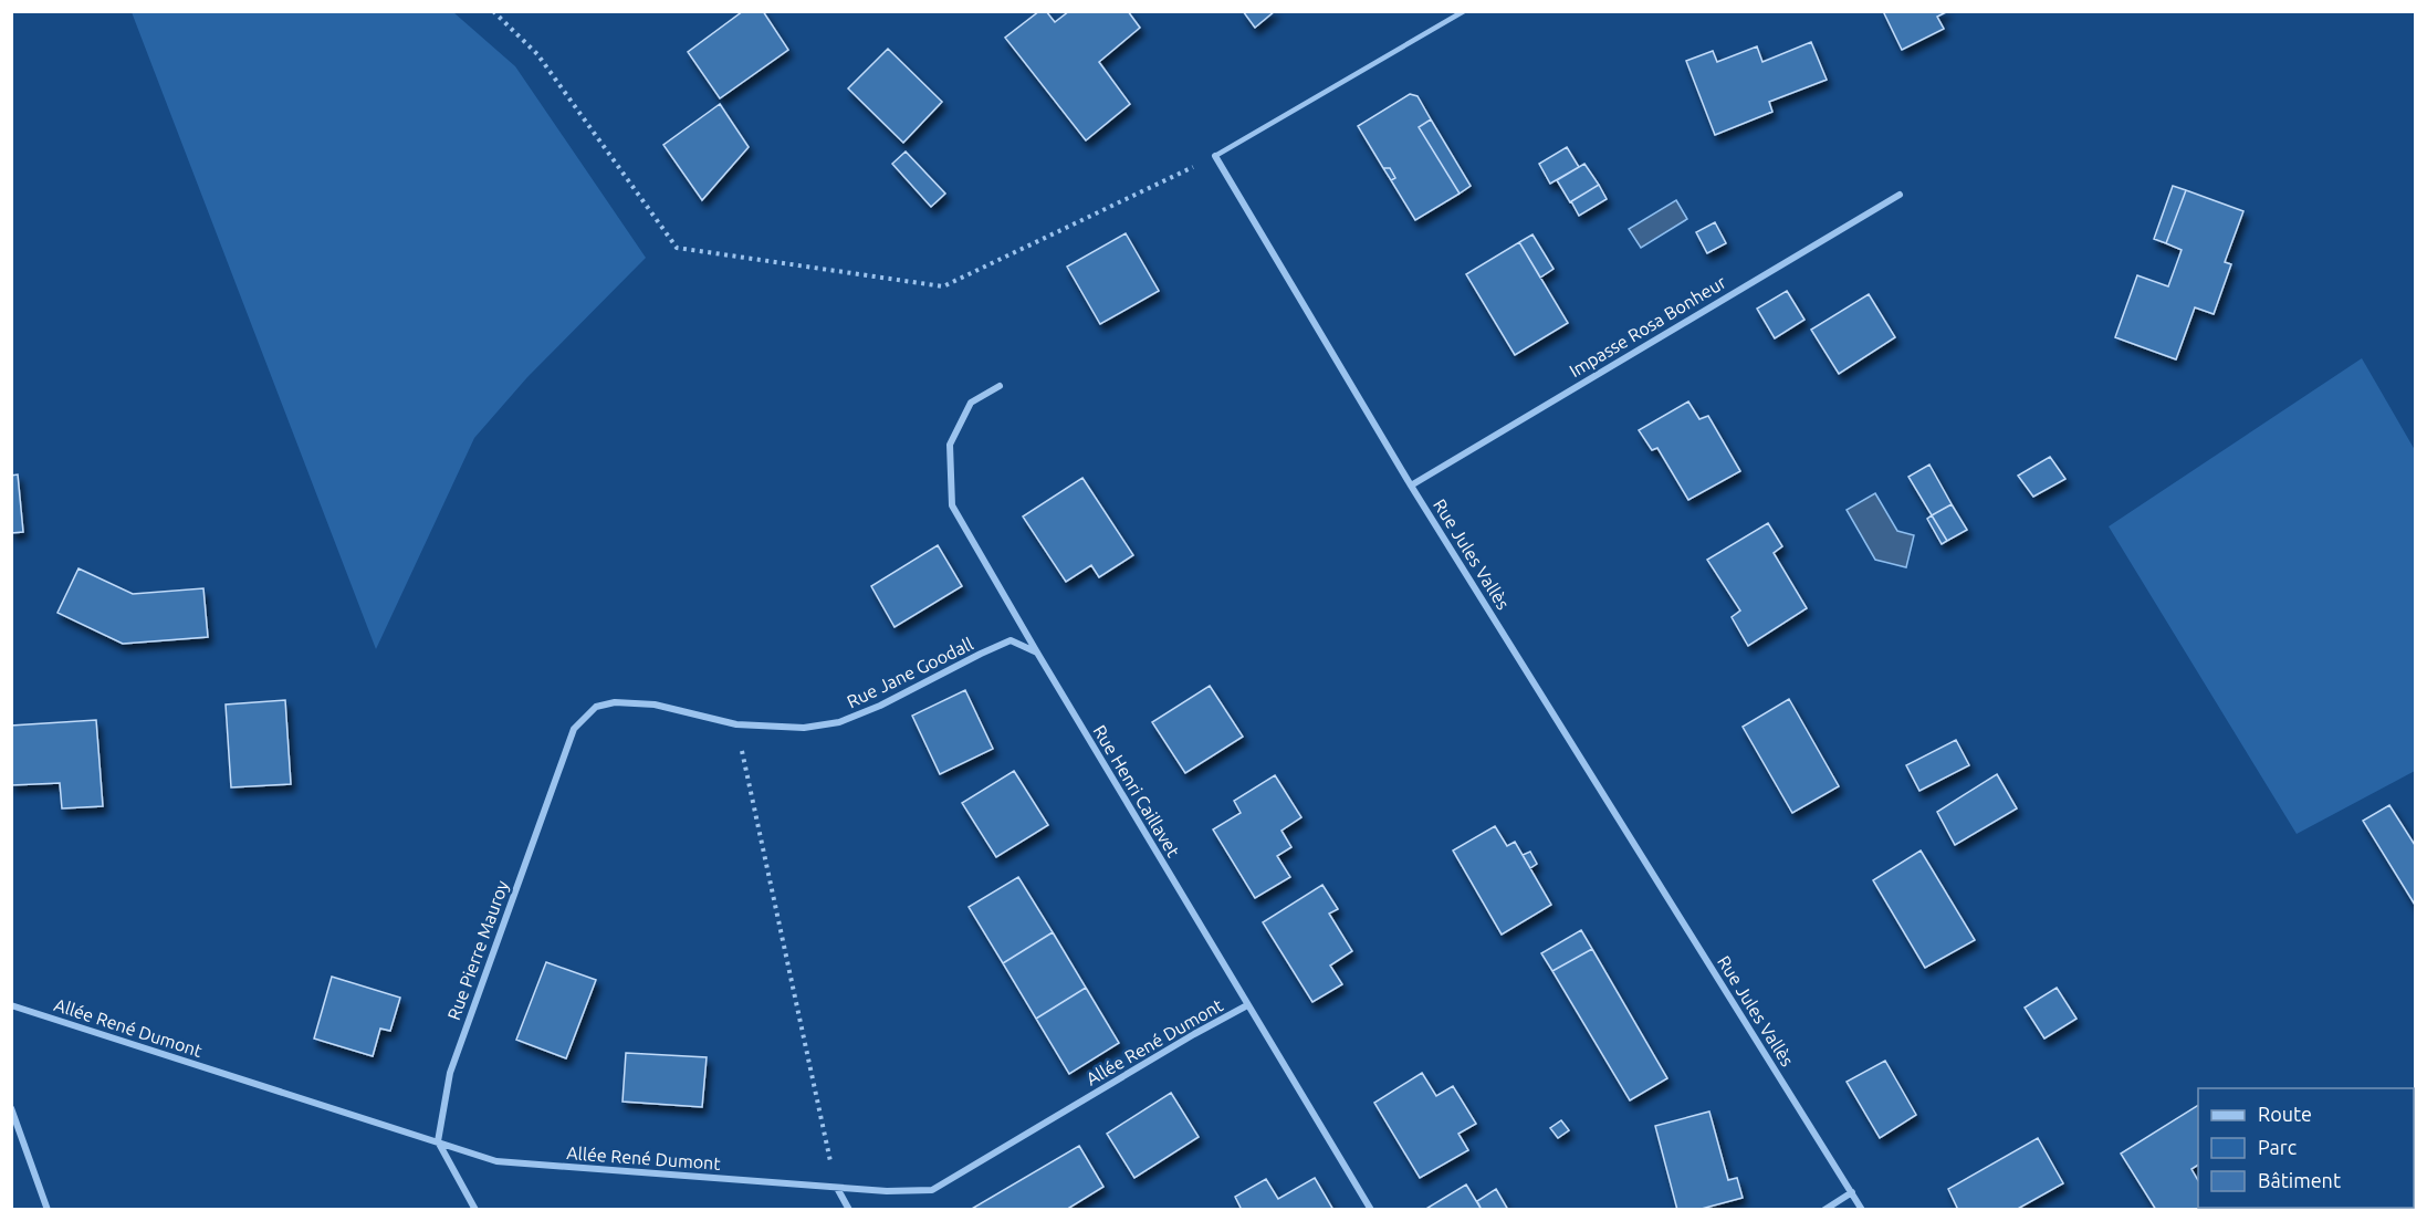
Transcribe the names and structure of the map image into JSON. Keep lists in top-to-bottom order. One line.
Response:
{"streets":{"street":["Impasse Rosa Bonheur","Rue Jules Vallès","Rue Jane Goodall","Rue Henri Caillavet","Rue Pierre Mauroy","Allée René Dumont"]},"crossings":[["Impasse Rosa Bonheur","Rue Jules Vallès"],["Rue Jane Goodall","Rue Henri Caillavet"],["Rue Jane Goodall","Rue Pierre Mauroy"],["Rue Henri Caillavet","Allée René Dumont"],["Rue Pierre Mauroy","Allée René Dumont"]],"legend":["Route","Parc","Bâtiment"]}
